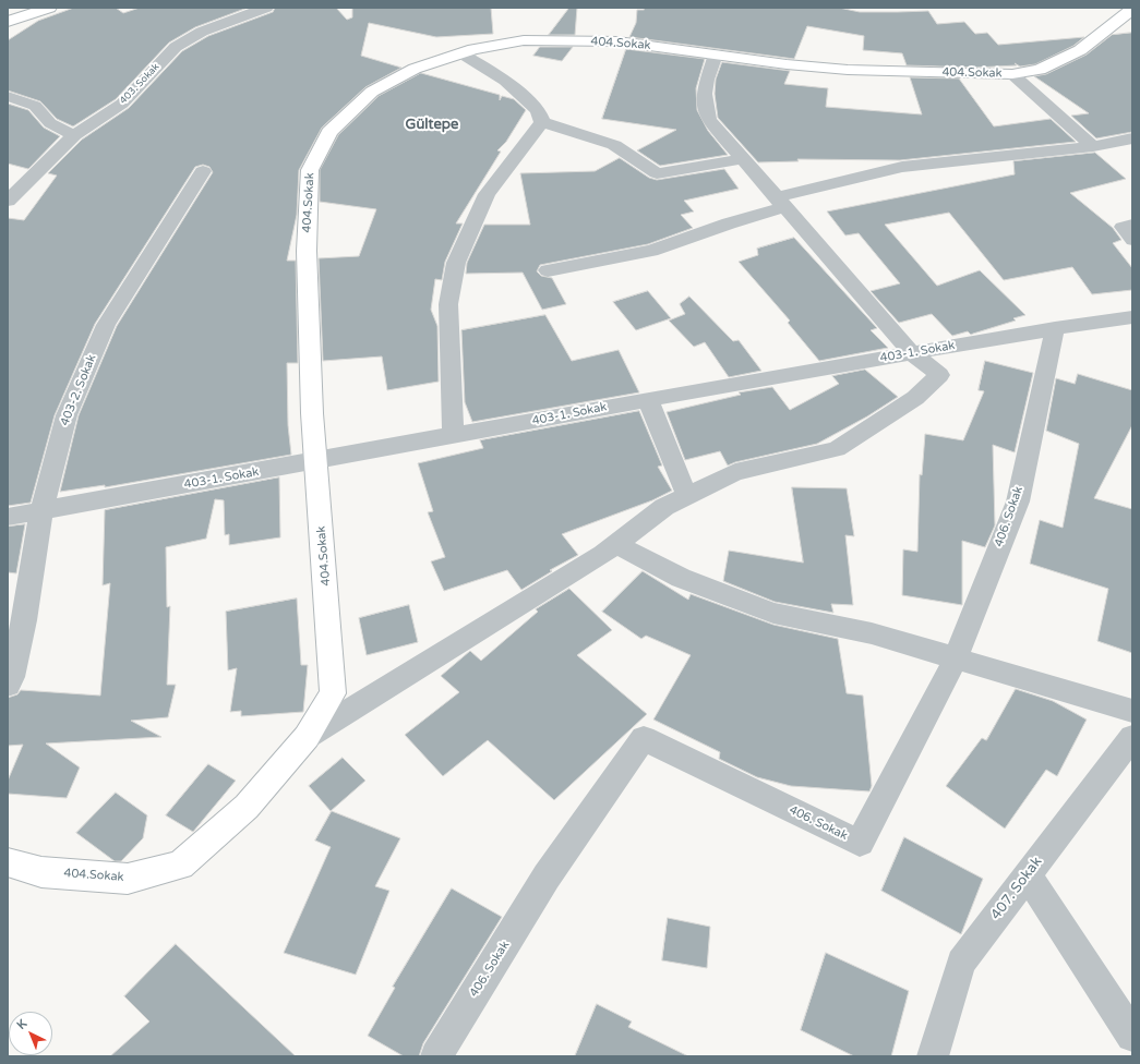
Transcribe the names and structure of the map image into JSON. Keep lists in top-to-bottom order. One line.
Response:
{"streets":{"street":["404.Sokak","403. Sokak","403-1. Sokak","403-2. Sokak","406. Sokak","407. Sokak"]},"crossings":[["404.Sokak","403-1. Sokak"],["403-1. Sokak","403-2. Sokak"],["403-1. Sokak","406. Sokak"]],"districts":["Gültepe"],"north":"top left"}
